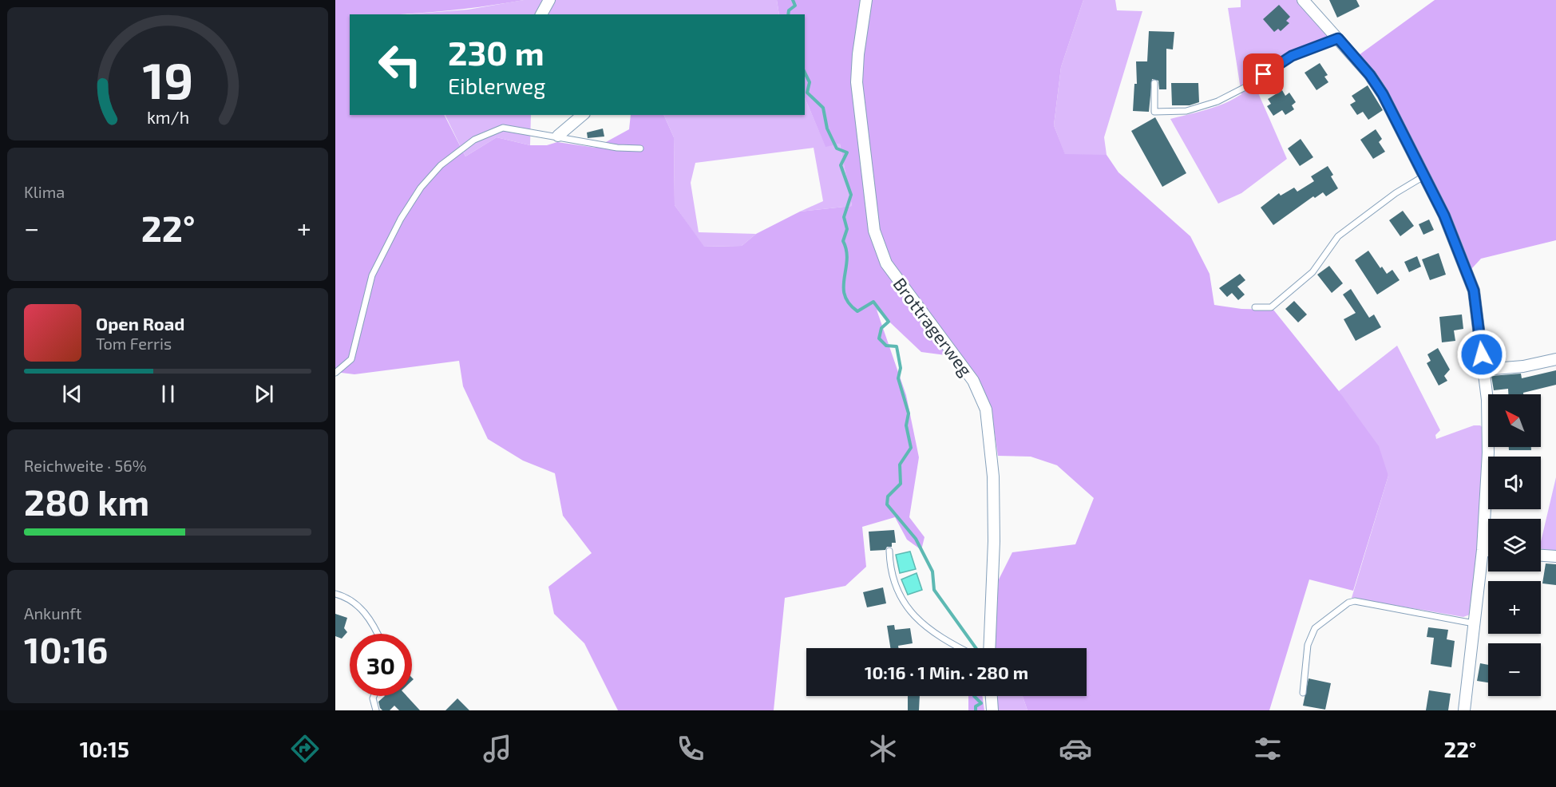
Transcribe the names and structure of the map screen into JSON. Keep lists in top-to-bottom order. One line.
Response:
{"streets":{"street":["Brottragerweg"]},"north":"top left","page":{"turn":["230 m","Eiblerweg"],"tile":["Klima",["Reichweite · 56%","280 km"],["Ankunft","10:16"]],"heat":["−","22°","+"],"song":["Open Road","Tom Ferris"],"map_buttons":["+","−"],"limit":"30","trip":"10:16 · 1 Min. · 280 m","tabs":["10:15","22°"],"gauge":["19","km/h"]}}
